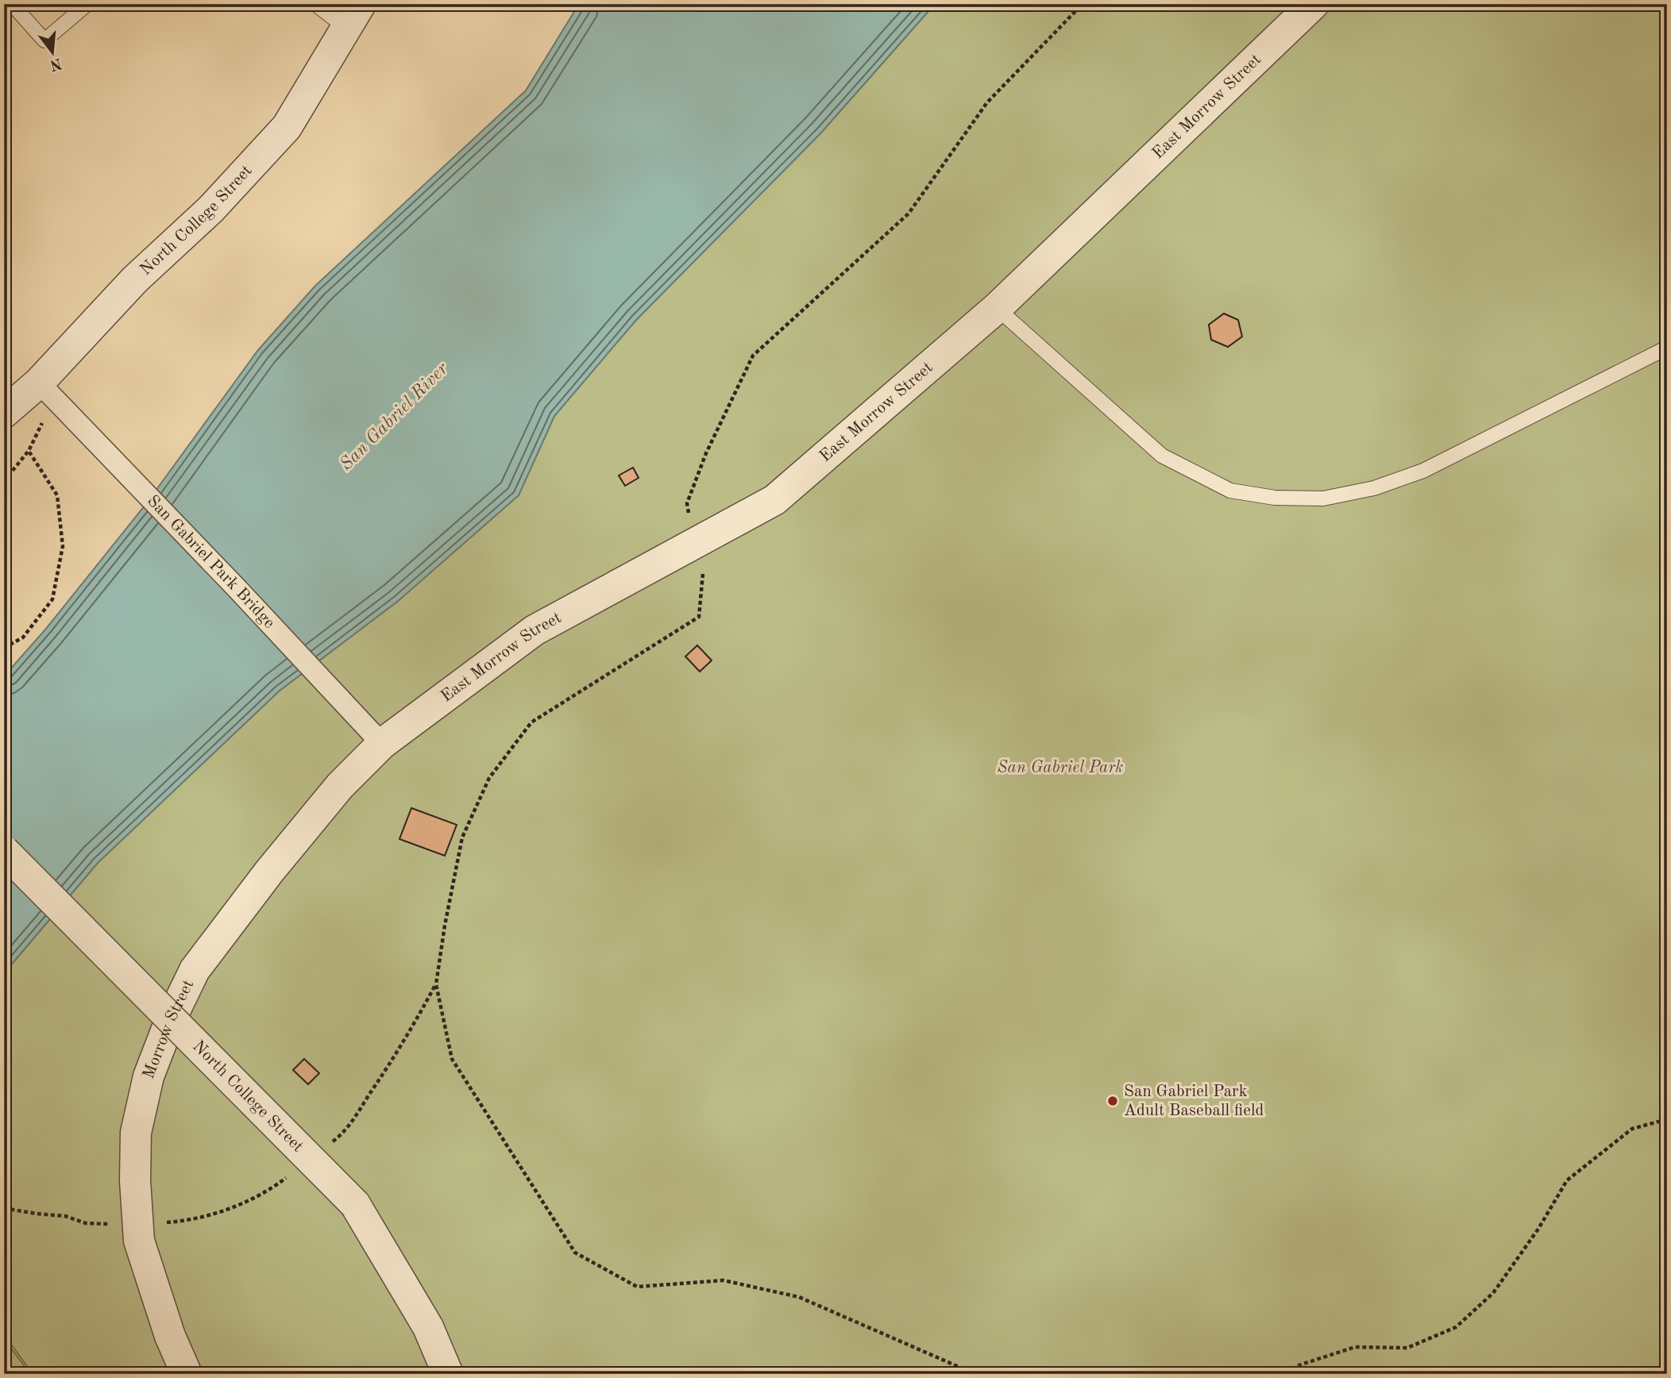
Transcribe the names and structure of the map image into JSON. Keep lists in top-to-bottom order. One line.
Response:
{"streets":{"street":["East Morrow Street","North College Street","San Gabriel Park Bridge","Morrow Street"]},"crossings":[["East Morrow Street","San Gabriel Park Bridge"],["East Morrow Street","Morrow Street"],["North College Street","San Gabriel Park Bridge"],["San Gabriel Park Bridge","Morrow Street"]],"water":["San Gabriel River"],"parks":["San Gabriel Park"],"places":["San Gabriel Park Adult Baseball field"],"north":"bottom"}
